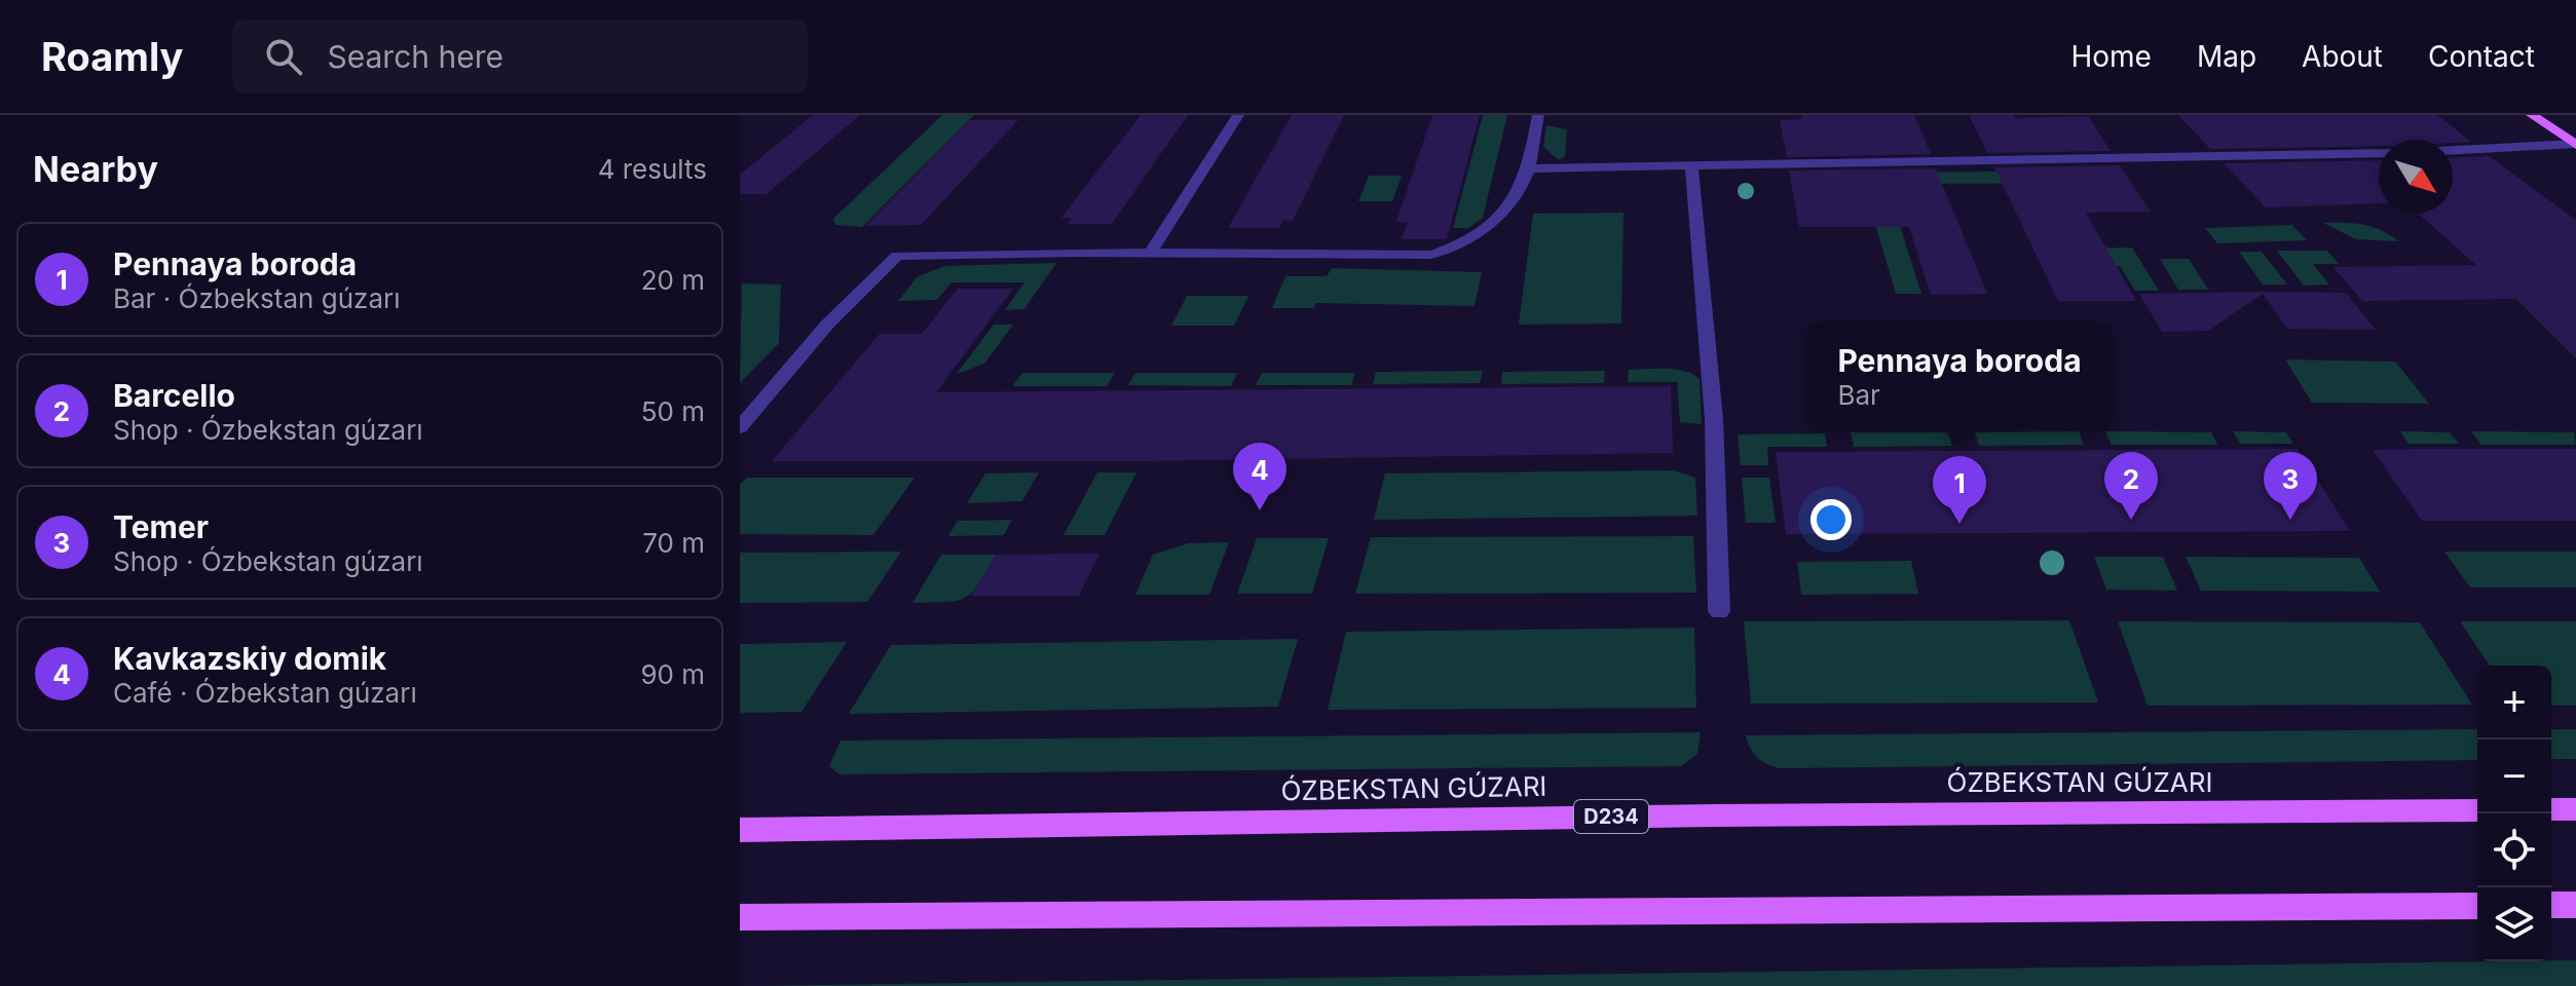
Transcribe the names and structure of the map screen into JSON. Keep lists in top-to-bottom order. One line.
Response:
{"streets":{"main road":["D234"]},"north":"bottom right","page":{"header":"Roamly","search":"Search here","nav":["Home","Map","About","Contact"],"heading":["Nearby","4 results"],"list":[{"mark":"1","name":"Pennaya boroda","note":"Bar · Ózbekstan gúzarı","value":"20 m"},{"mark":"2","name":"Barcello","note":"Shop · Ózbekstan gúzarı","value":"50 m"},{"mark":"3","name":"Temer","note":"Shop · Ózbekstan gúzarı","value":"70 m"},{"mark":"4","name":"Kavkazskiy domik","note":"Café · Ózbekstan gúzarı","value":"90 m"}],"popup":["Pennaya boroda","Bar"],"pins":["4","2","3","1"],"map_buttons":["+","−"]}}
